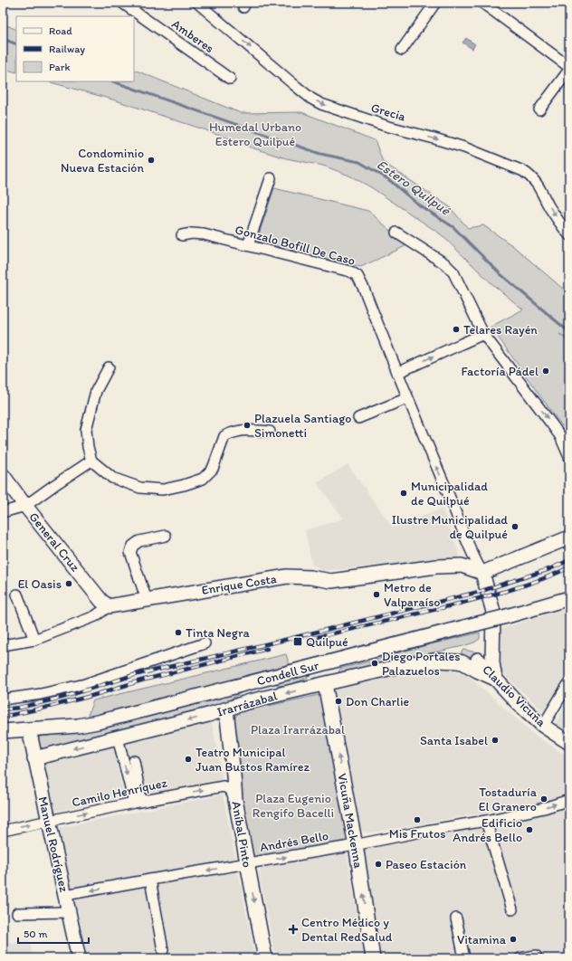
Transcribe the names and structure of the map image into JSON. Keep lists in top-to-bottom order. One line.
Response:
{"streets":{"street":["Amberes","Grecia","Gonzalo Bofill De Caso","General Cruz","Enrique Costa","Condell Sur","Claudio Vicuña","Irarrázabal","Camilo Henríquez","Vicuña Mackenna","Aníbal Pinto","Andrés Bello","Manuel Rodríguez"]},"crossings":[["Gonzalo Bofill De Caso","Enrique Costa"],["General Cruz","Enrique Costa"],["Condell Sur","Manuel Rodríguez"],["Claudio Vicuña","Irarrázabal"],["Irarrázabal","Vicuña Mackenna"],["Irarrázabal","Aníbal Pinto"],["Irarrázabal","Manuel Rodríguez"],["Camilo Henríquez","Aníbal Pinto"],["Camilo Henríquez","Manuel Rodríguez"],["Vicuña Mackenna","Andrés Bello"],["Aníbal Pinto","Andrés Bello"],["Andrés Bello","Manuel Rodríguez"]],"one_way":["Grecia","Gonzalo Bofill De Caso","Camilo Henríquez","Vicuña Mackenna"],"water":["Estero Quilpué"],"parks":["Humedal Urbano Estero Quilpué","Plaza Irarrázabal","Plaza Eugenio Rengifo Bacelli"],"places":{"other":["Condominio Nueva Estación","Telares Rayén","Factoría Pádel","Plazuela Santiago Simonetti","Municipalidad de Quilpué","Ilustre Municipalidad de Quilpué","El Oasis","Metro de Valparaíso","Tinta Negra","Diego Portales Palazuelos","Don Charlie","Santa Isabel","Teatro Municipal Juan Bustos Ramírez","Tostaduría El Granero","Mis Frutos","Edificio Andrés Bello","Paseo Estación","Vitamina"],"transit":["Quilpué"],"health":["Centro Médico y Dental RedSalud"]},"legend":["Road","Railway","Park"],"scale_bar":"50 m"}
